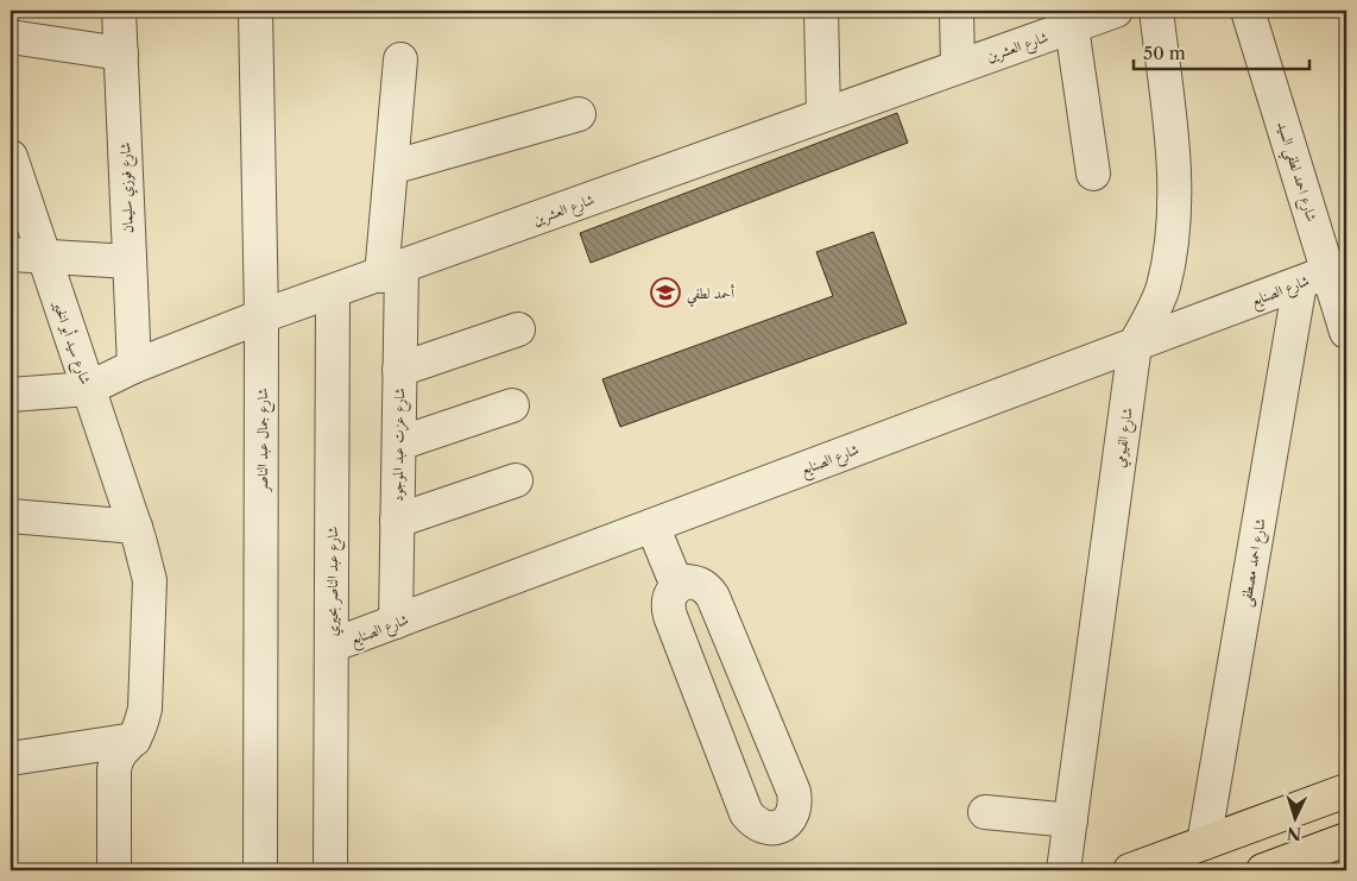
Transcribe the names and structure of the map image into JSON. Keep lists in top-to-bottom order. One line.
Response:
{"streets":{"street":["شارع العشرين","شارع احمد لطفي السيد","شارع فوزي سليمان","شارع الصنايع","شارع سيد أبو الخير","شارع الفيومي","شارع جمال عبد الناصر","شارع عزت عبد الموجود","شارع احمد مصطفى","شارع عبد الناصر بحيري"]},"crossings":[["شارع العشرين","شارع فوزي سليمان"],["شارع العشرين","شارع سيد أبو الخير"],["شارع العشرين","شارع جمال عبد الناصر"],["شارع العشرين","شارع عزت عبد الموجود"],["شارع العشرين","شارع عبد الناصر بحيري"],["شارع احمد لطفي السيد","شارع الصنايع"],["شارع احمد لطفي السيد","شارع احمد مصطفى"],["شارع الصنايع","شارع الفيومي"],["شارع الصنايع","شارع عزت عبد الموجود"],["شارع الصنايع","شارع احمد مصطفى"],["شارع الصنايع","شارع عبد الناصر بحيري"]],"places":{"school or university":["أحمد لطفي"]},"scale_bar":"50 m","north":"bottom"}
